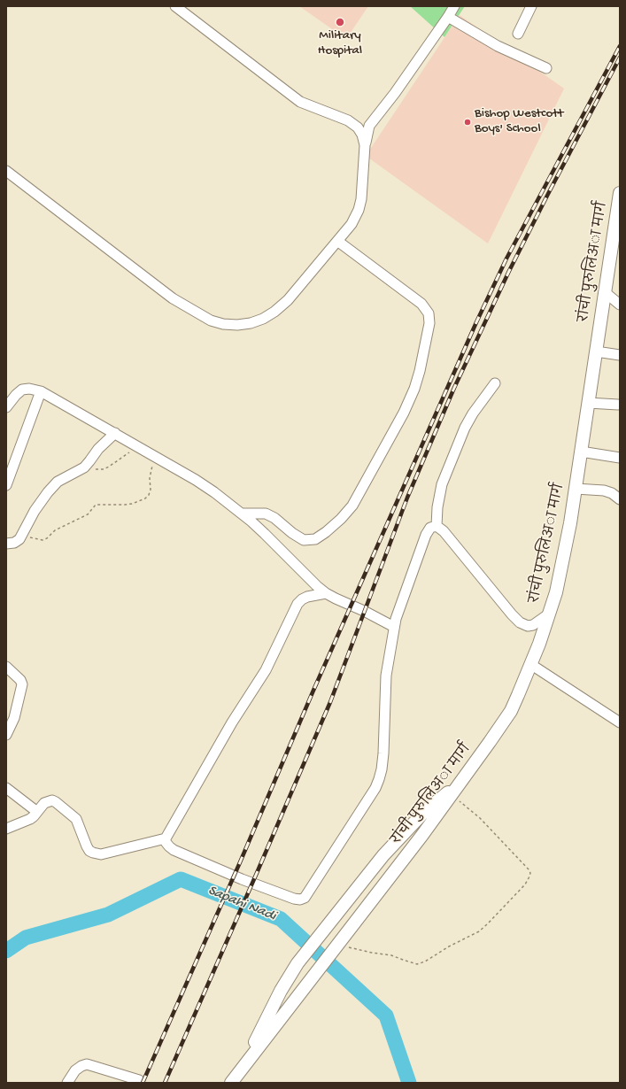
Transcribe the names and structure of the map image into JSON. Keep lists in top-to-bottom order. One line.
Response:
{"streets":{"main road":["रांची पुरुलिअा मार्ग"]},"water":["Sapahi Nadi"],"places":["Military Hospital","Bishop Westcott Boys' School"]}
